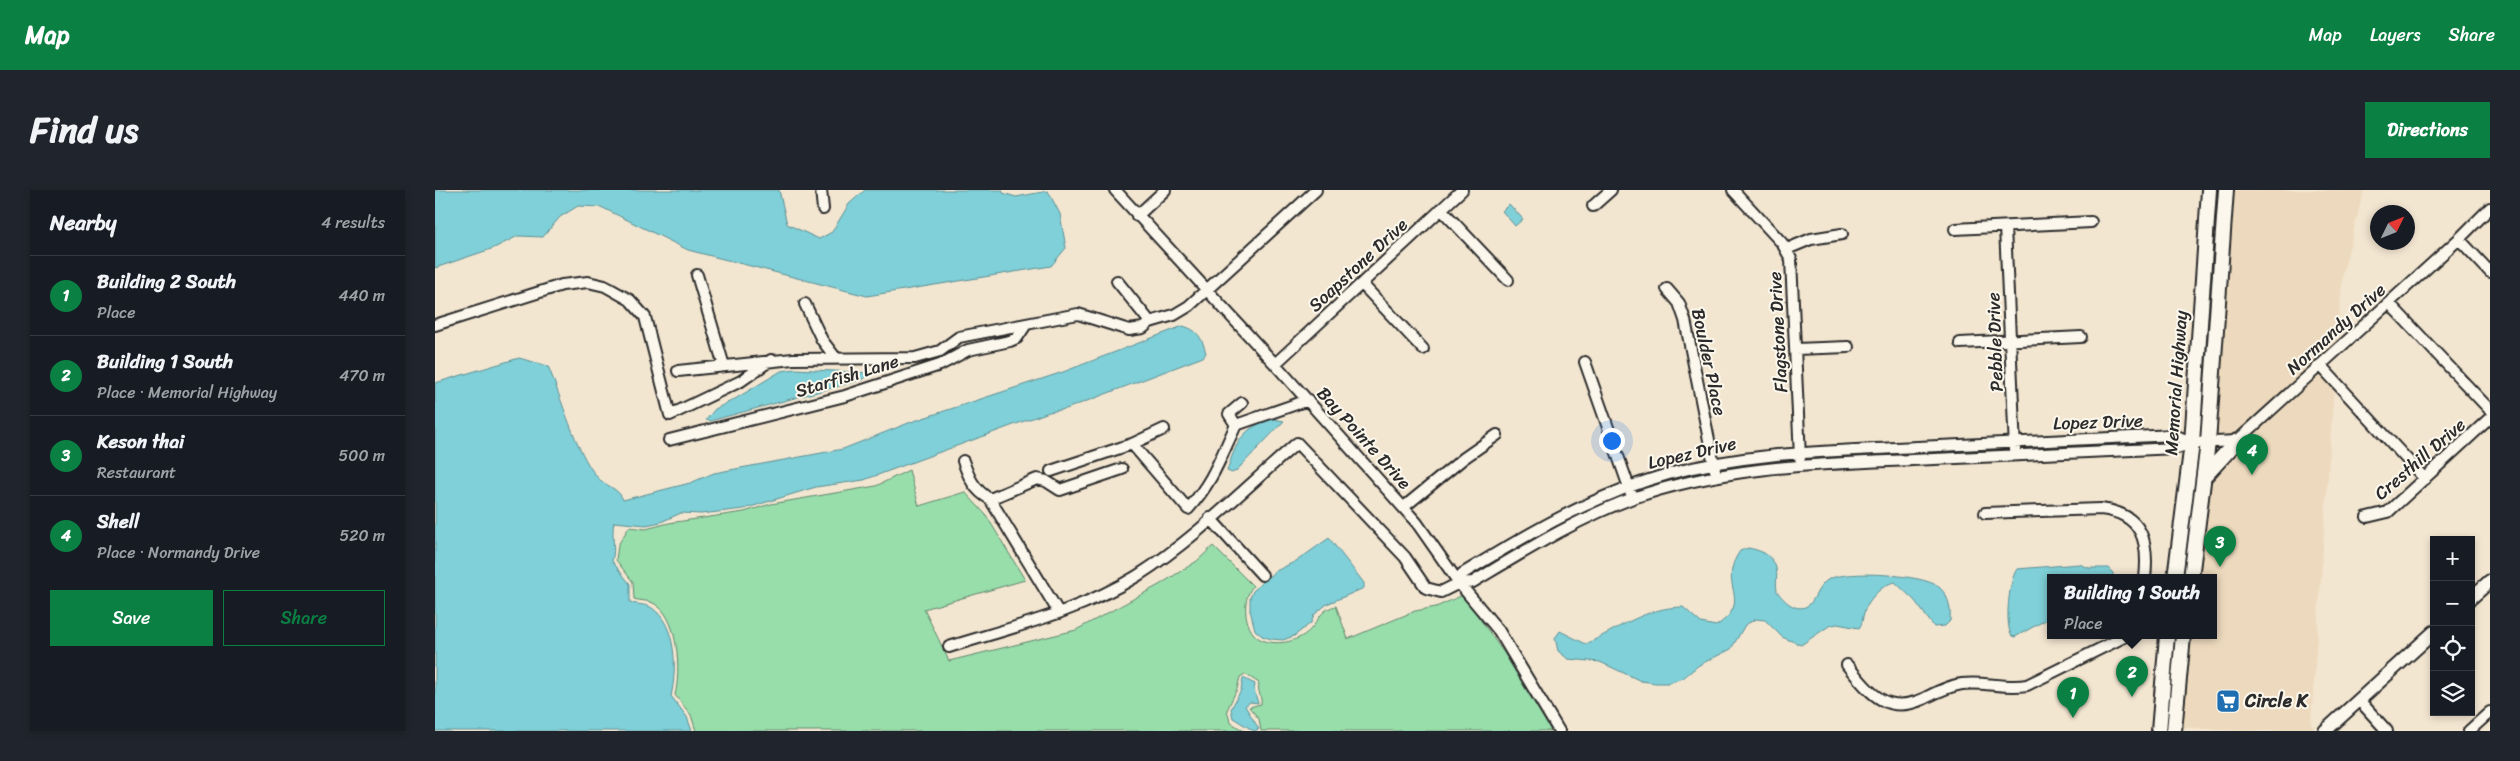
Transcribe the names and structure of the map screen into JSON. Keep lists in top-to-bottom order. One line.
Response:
{"streets":{"main road":["Memorial Highway"],"street":["Soapstone Drive","Normandy Drive","Flagstone Drive","Pebble Drive","Boulder Place","Starfish Lane","Lopez Drive","Bay Pointe Drive","Cresthill Drive"]},"crossings":[["Soapstone Drive","Bay Pointe Drive"],["Flagstone Drive","Lopez Drive"],["Pebble Drive","Lopez Drive"],["Boulder Place","Lopez Drive"],["Memorial Highway","Lopez Drive"],["Lopez Drive","Bay Pointe Drive"]],"places":{"supermarket":["Circle K"]},"north":"top right","page":{"header":"Map","nav":["Map","Layers","Share"],"title":"Find us","buttons":["Directions",["Save","Share"]],"heading":["Nearby","4 results"],"list":[{"mark":"1","name":"Building 2 South","note":"Place","value":"440 m"},{"mark":"2","name":"Building 1 South","note":"Place · Memorial Highway","value":"470 m"},{"mark":"3","name":"Keson thai","note":"Restaurant","value":"500 m"},{"mark":"4","name":"Shell","note":"Place · Normandy Drive","value":"520 m"}],"pins":["4","3","2","1"],"map_buttons":["+","−"],"popup":["Building 1 South","Place"]}}
